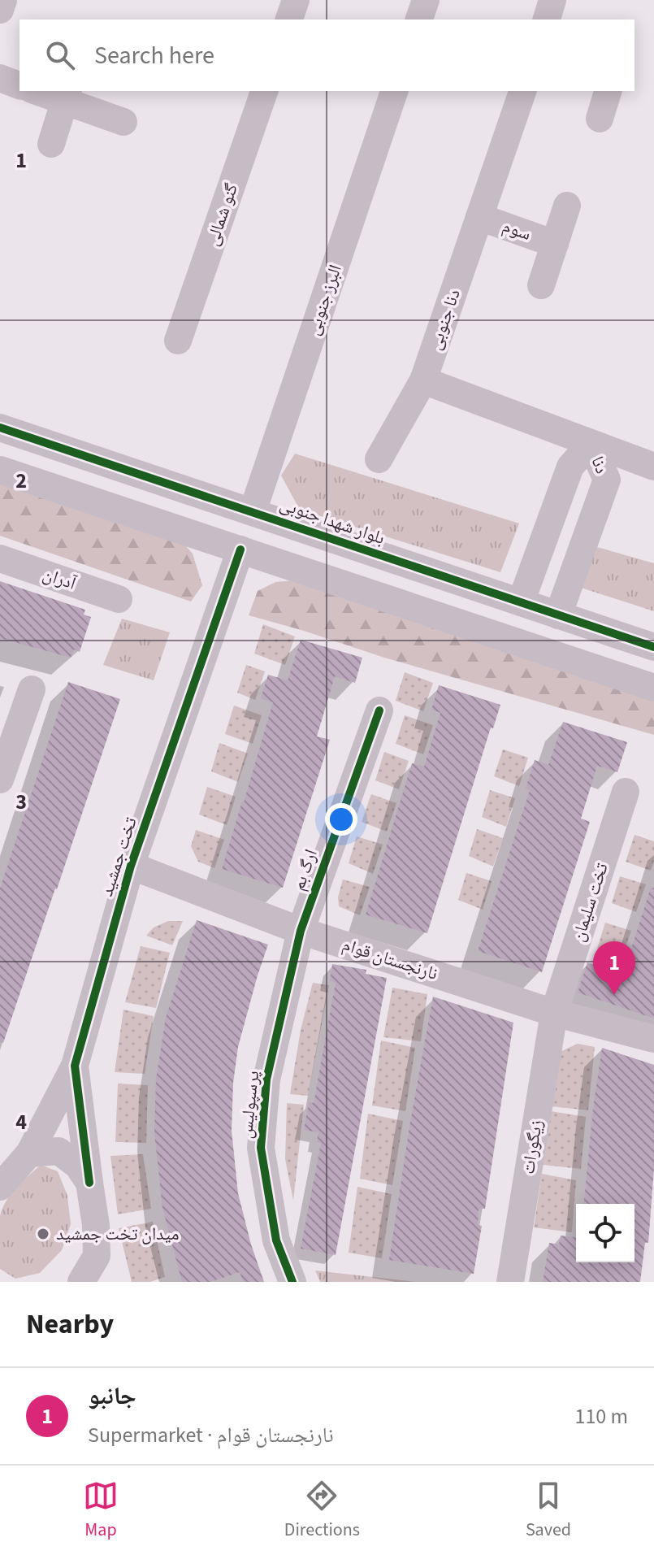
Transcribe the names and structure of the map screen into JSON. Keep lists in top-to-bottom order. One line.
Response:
{"streets":{"street":["گنو شمالی","سوم","البرز جنوبی","دنا جنوبی","دنا","بلوار شهدا جنوبی","آدران","تخت جمشید","ارگ بم","تخت سلیمان","نارنجستان قوام","پرسپولیس","زیگورات"]},"crossings":[["سوم","دنا جنوبی"],["البرز جنوبی","بلوار شهدا جنوبی"],["دنا","بلوار شهدا جنوبی"],["تخت جمشید","نارنجستان قوام"],["ارگ بم","نارنجستان قوام"],["ارگ بم","پرسپولیس"],["تخت سلیمان","نارنجستان قوام"],["تخت سلیمان","زیگورات"],["نارنجستان قوام","پرسپولیس"],["نارنجستان قوام","زیگورات"]],"places":["میدان تخت جمشید"],"page":{"search":"Search here","pins":"1","heading":"Nearby","list":[{"mark":"1","name":"جانبو","note":"Supermarket · نارنجستان قوام","value":"110 m"}],"nav":["Map","Directions","Saved"]},"grid":{"rows":["1","2","3","4"]}}
